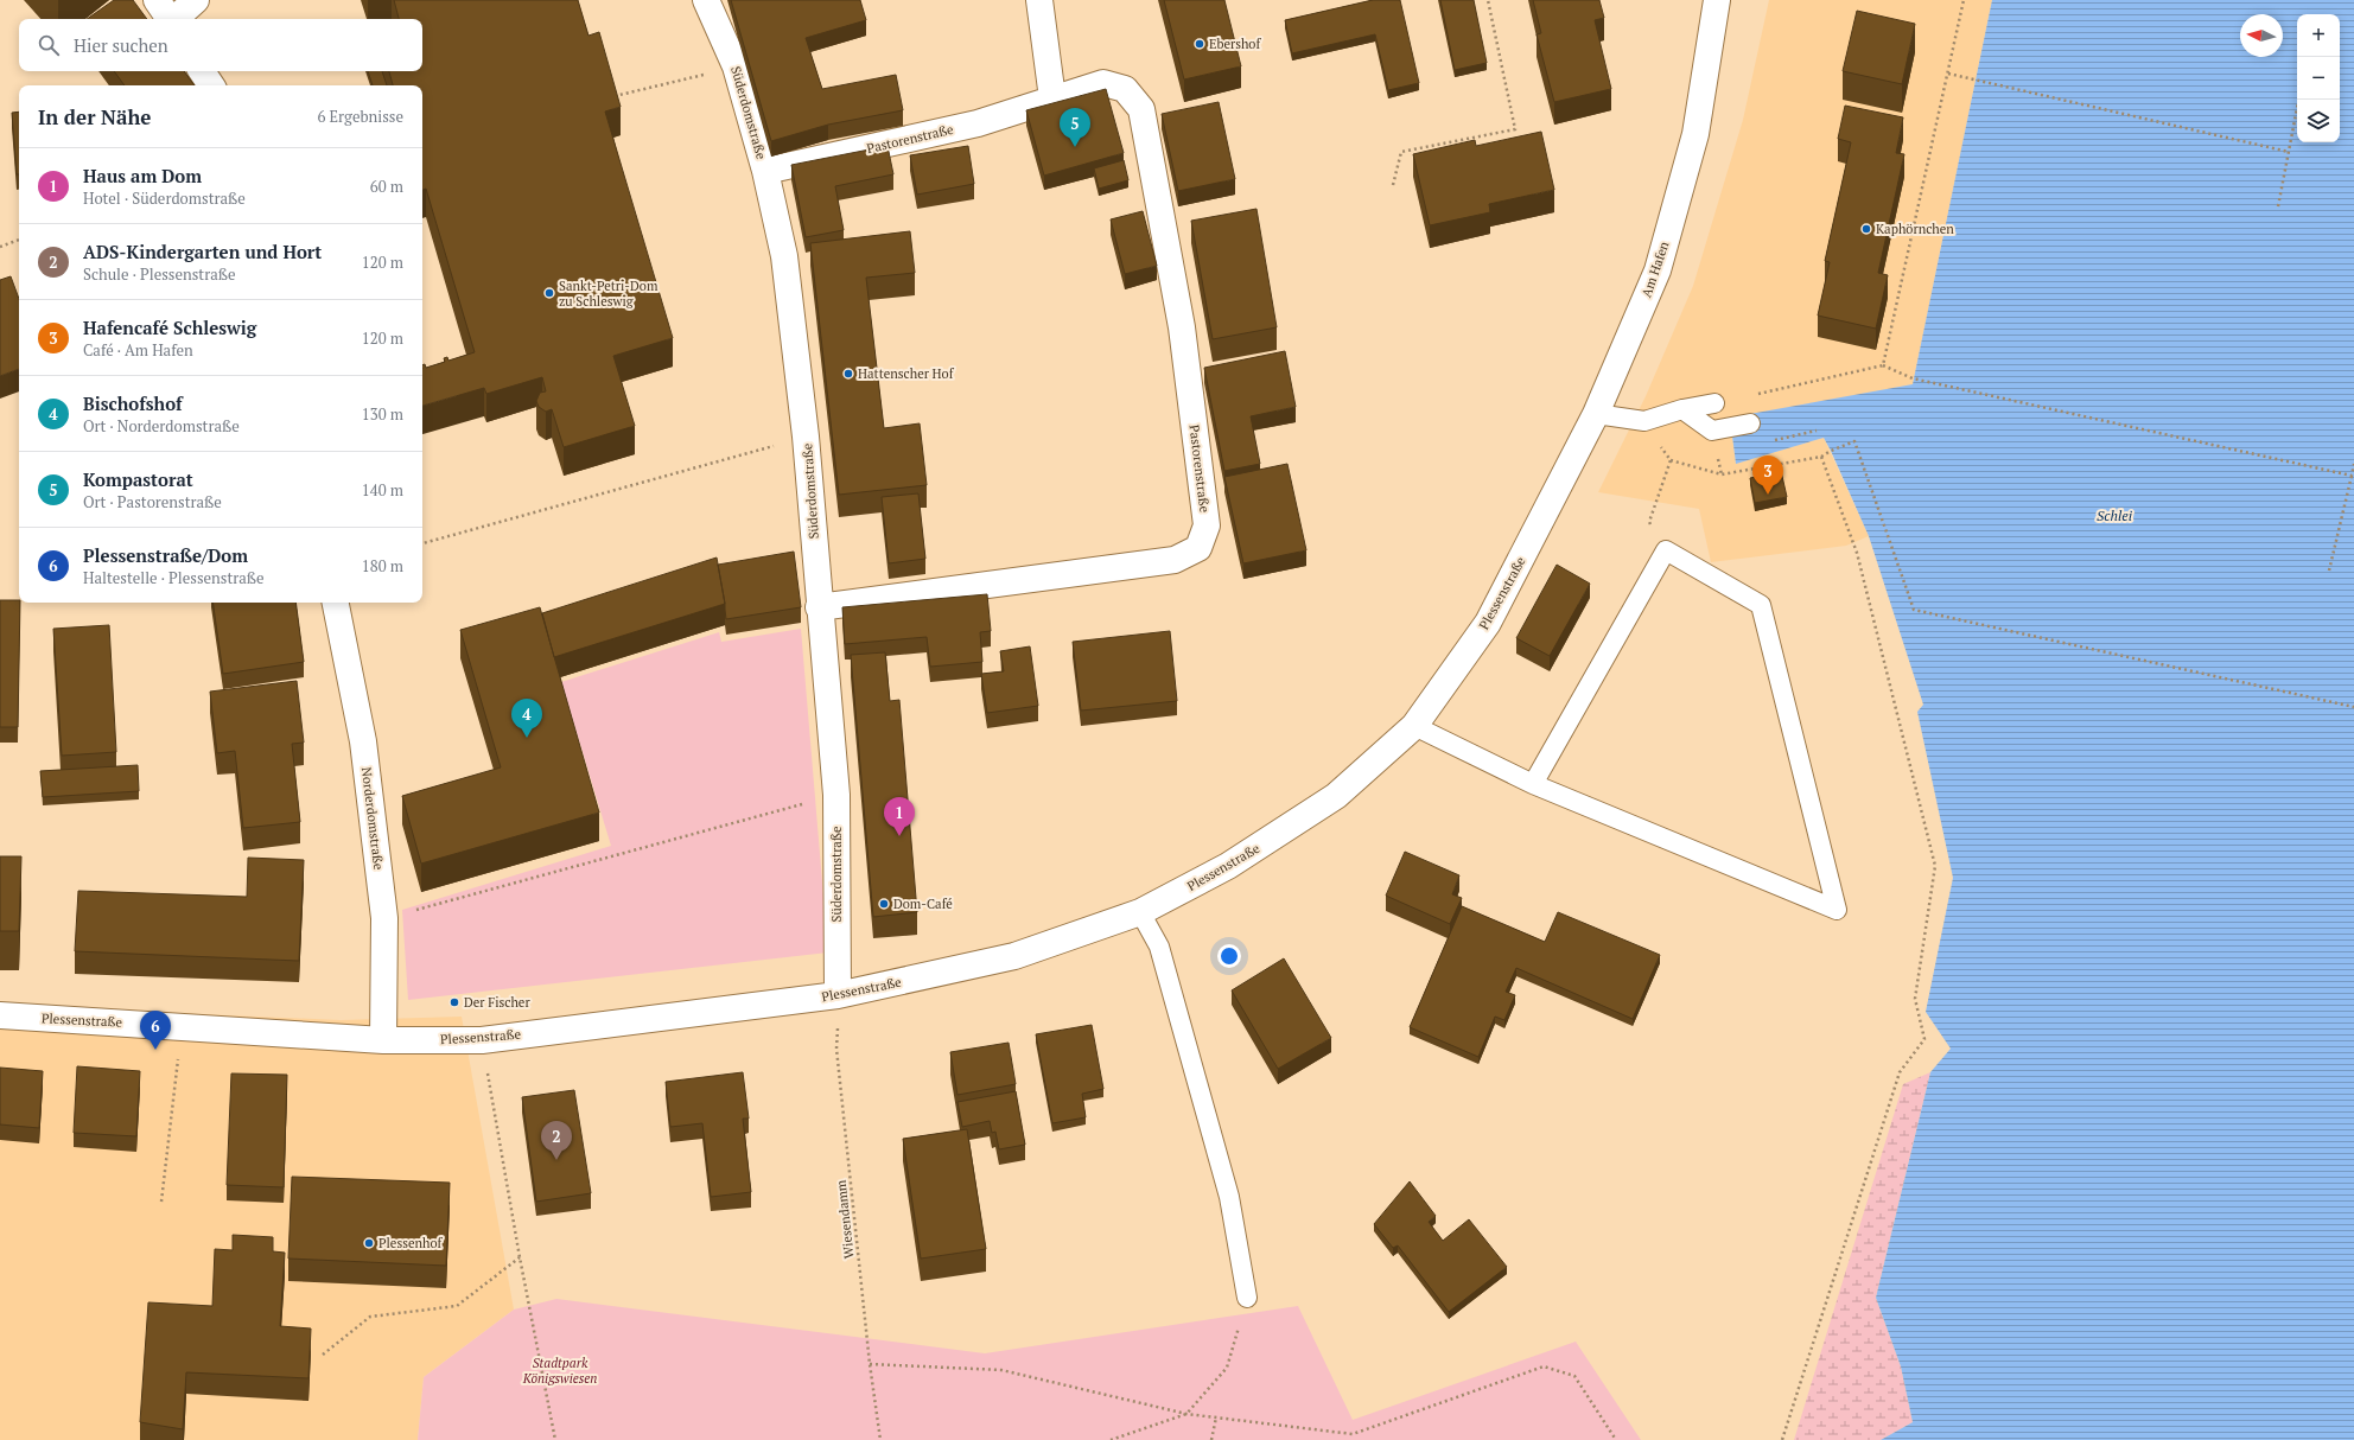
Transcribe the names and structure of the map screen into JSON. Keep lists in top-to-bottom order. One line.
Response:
{"streets":{"street":["Süderdomstraße","Pastorenstraße","Am Hafen","Plessenstraße","Norderdomstraße"],"path":["Wiesendamm"]},"crossings":[["Süderdomstraße","Pastorenstraße"],["Süderdomstraße","Plessenstraße"],["Süderdomstraße","Wiesendamm"],["Am Hafen","Plessenstraße"],["Plessenstraße","Norderdomstraße"],["Plessenstraße","Wiesendamm"]],"water":["Schlei"],"parks":["Stadtpark Königswiesen"],"places":["Ebershof","Kaphörnchen","Sankt-Petri-Dom zu Schleswig","Hattenscher Hof","Dom-Café","Der Fischer","Plessenhof"],"north":"left","page":{"map_buttons":["+","−"],"search":"Hier suchen","heading":["In der Nähe","6 Ergebnisse"],"pins":["5","3","4","1","6","2"],"list":[{"mark":"1","name":"Haus am Dom","note":"Hotel · Süderdomstraße","value":"60 m"},{"mark":"2","name":"ADS-Kindergarten und Hort","note":"Schule · Plessenstraße","value":"120 m"},{"mark":"3","name":"Hafencafé Schleswig","note":"Café · Am Hafen","value":"120 m"},{"mark":"4","name":"Bischofshof","note":"Ort · Norderdomstraße","value":"130 m"},{"mark":"5","name":"Kompastorat","note":"Ort · Pastorenstraße","value":"140 m"},{"mark":"6","name":"Plessenstraße/Dom","note":"Haltestelle · Plessenstraße","value":"180 m"}]}}
